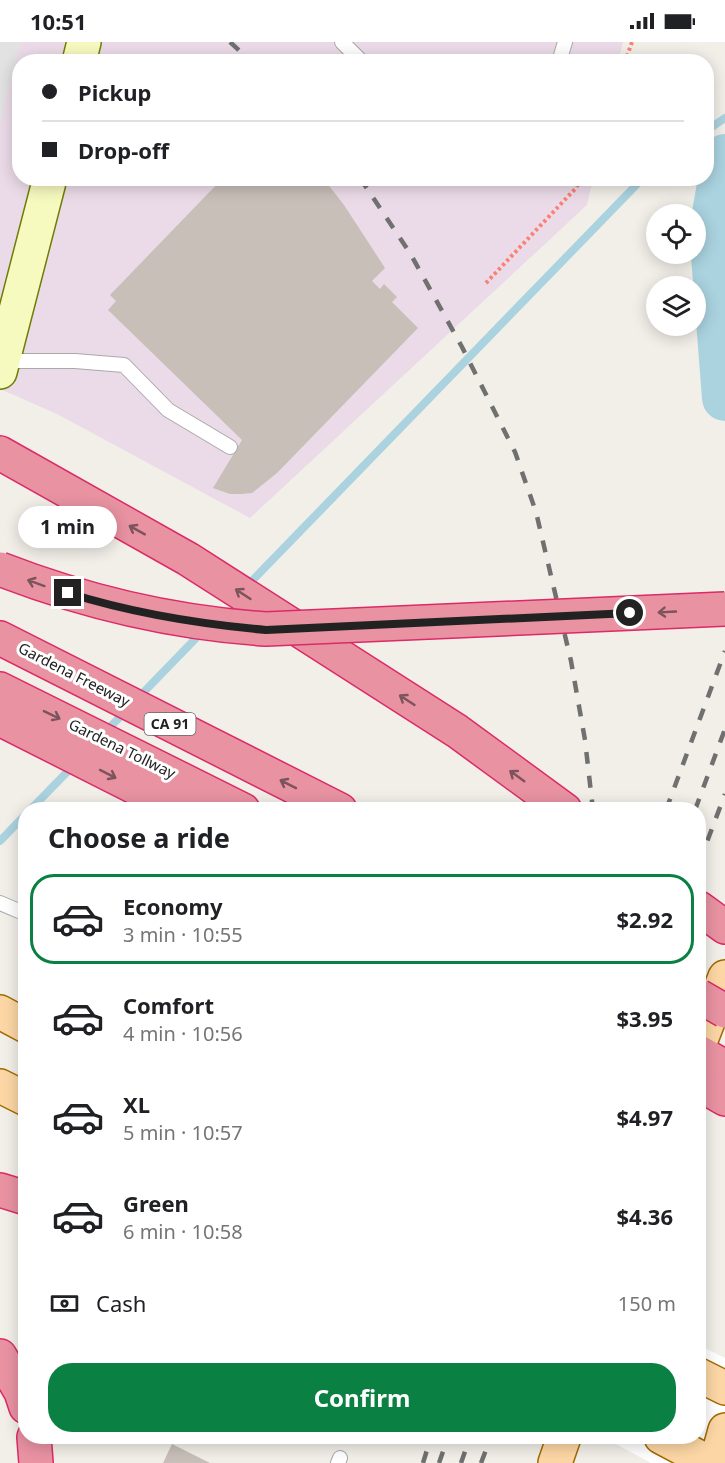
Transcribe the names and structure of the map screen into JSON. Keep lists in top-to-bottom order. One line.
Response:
{"streets":{"highway":["Gardena Freeway","CA 91","Gardena Tollway"]},"page":{"status":"10:51","banner":["Pickup","Drop-off"],"bubble":"1 min","heading":"Choose a ride","list":[{"name":"Economy","note":"3 min · 10:55","value":"$2.92"},{"name":"Comfort","note":"4 min · 10:56","value":"$3.95"},{"name":"XL","note":"5 min · 10:57","value":"$4.97"},{"name":"Green","note":"6 min · 10:58","value":"$4.36"}],"pay":["Cash","150 m"],"buttons":"Confirm"}}
